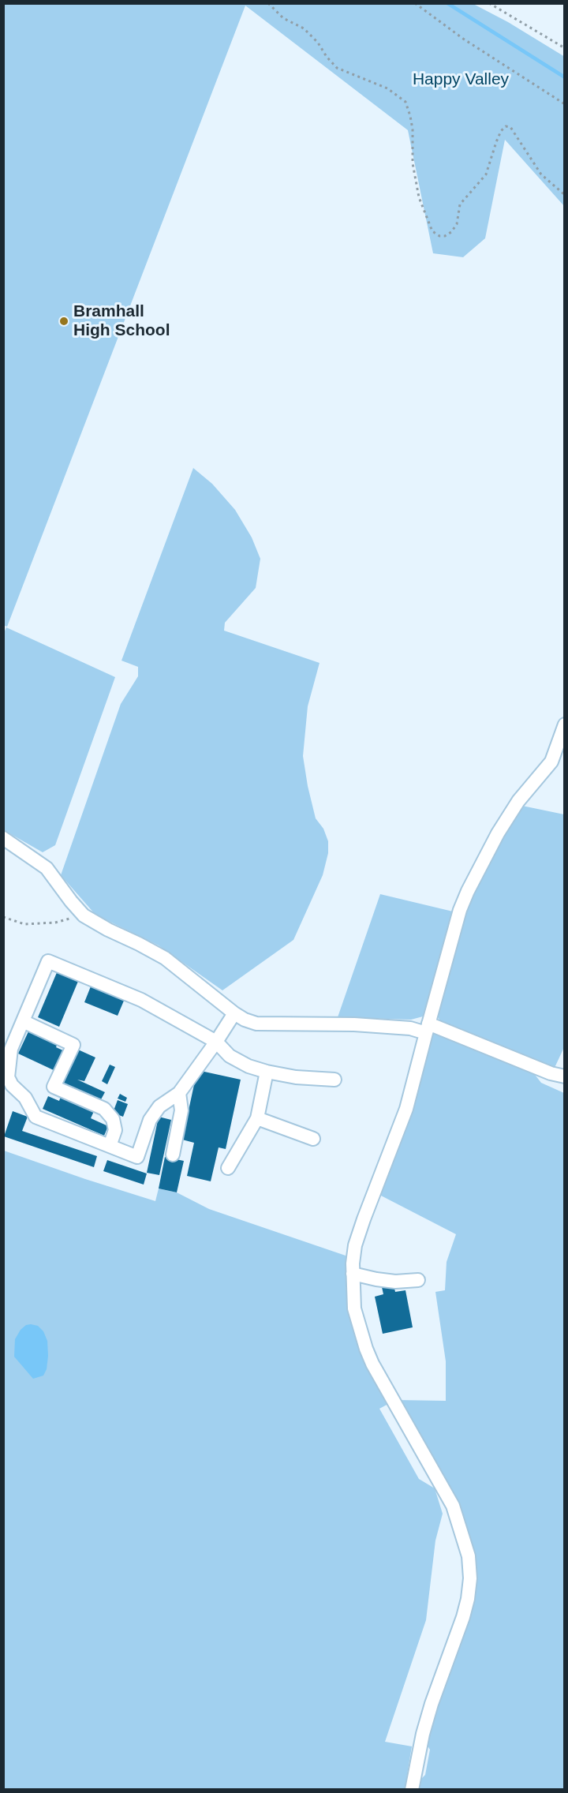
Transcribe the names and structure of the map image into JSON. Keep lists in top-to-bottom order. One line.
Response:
{"parks":["Happy Valley"],"places":["Bramhall High School"]}
